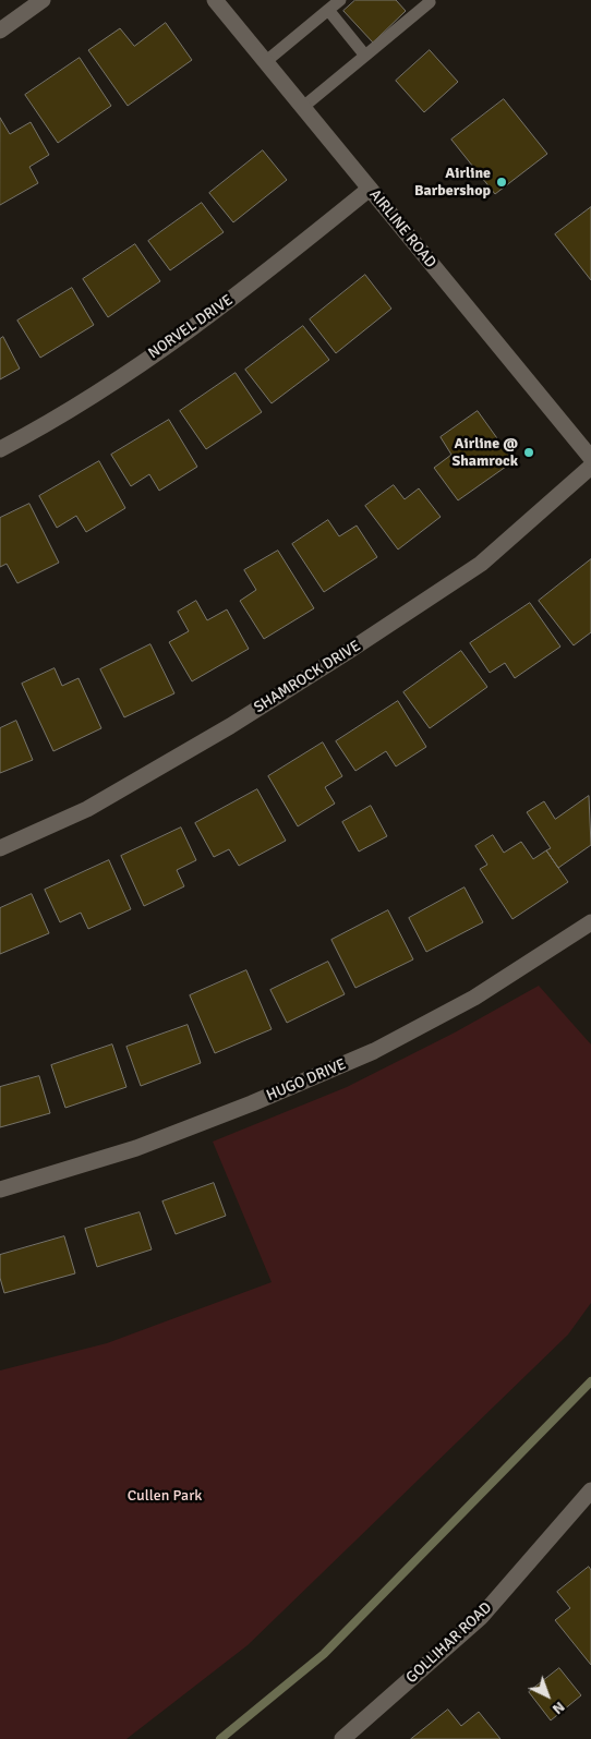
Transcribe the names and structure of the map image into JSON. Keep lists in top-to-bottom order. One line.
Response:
{"streets":{"street":["AIRLINE ROAD","NORVEL DRIVE","SHAMROCK DRIVE","HUGO DRIVE","GOLLIHAR ROAD"]},"crossings":[["AIRLINE ROAD","NORVEL DRIVE"]],"parks":["Cullen Park"],"places":["Airline Barbershop","Airline @ Shamrock"],"north":"bottom right"}
